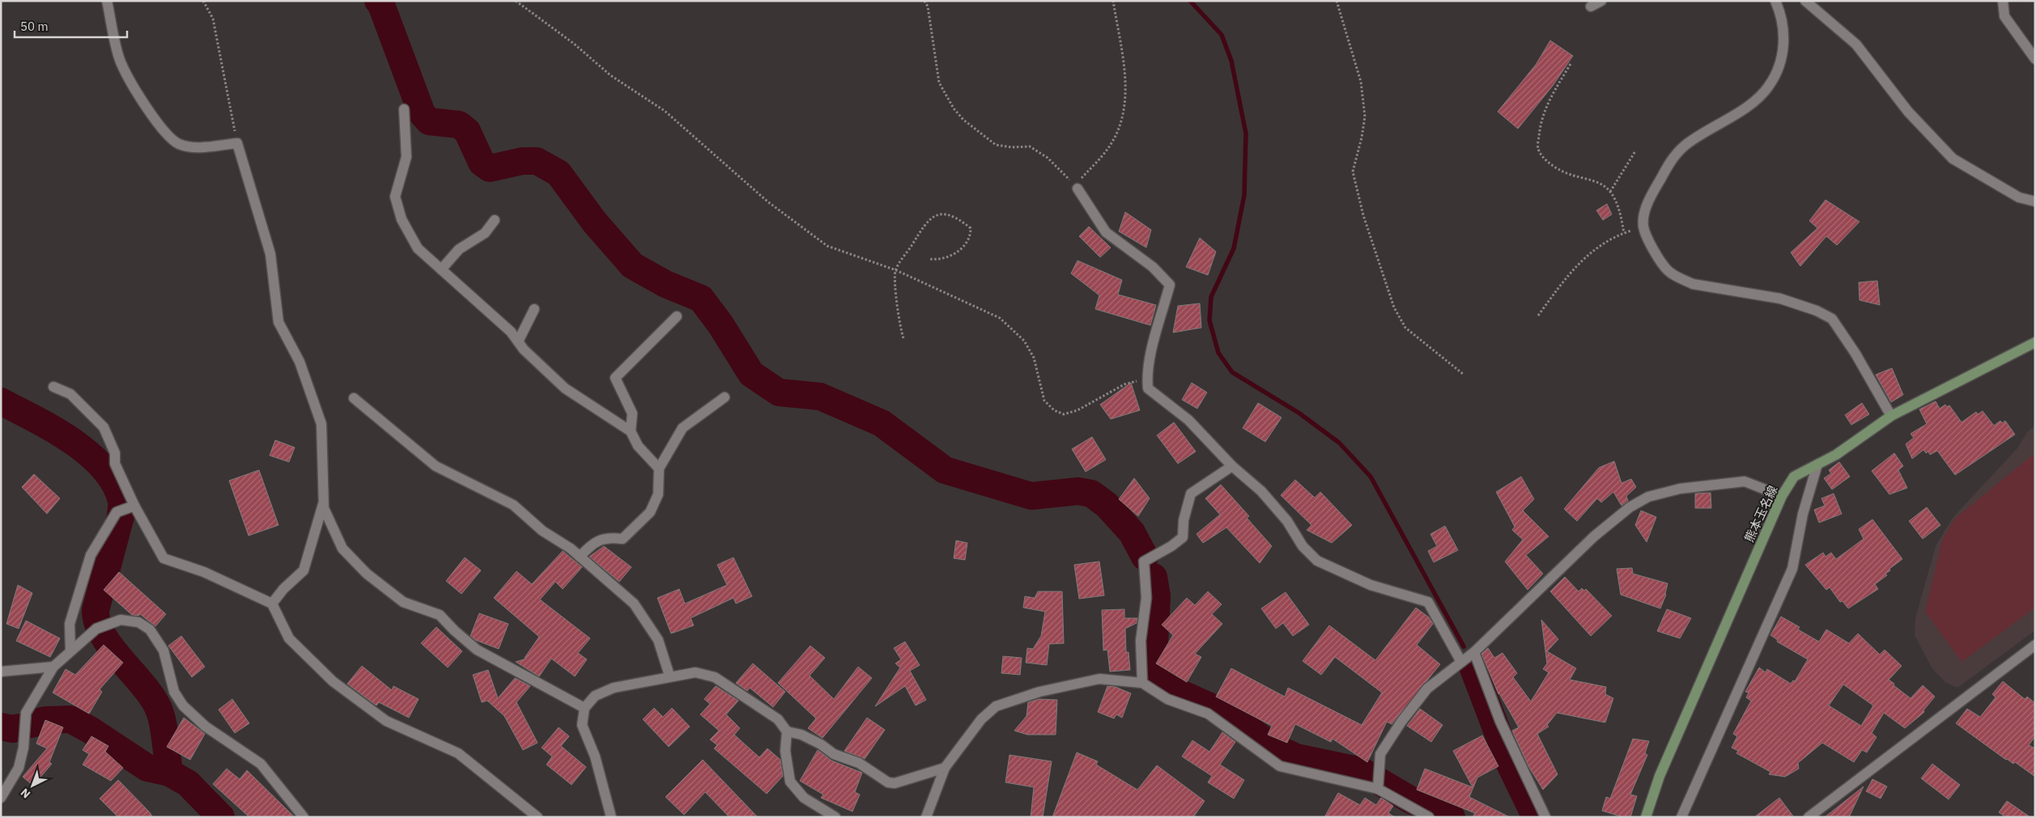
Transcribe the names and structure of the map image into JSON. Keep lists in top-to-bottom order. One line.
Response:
{"streets":{"main road":["熊本玉名線"]},"scale_bar":"50 m","north":"bottom left"}
